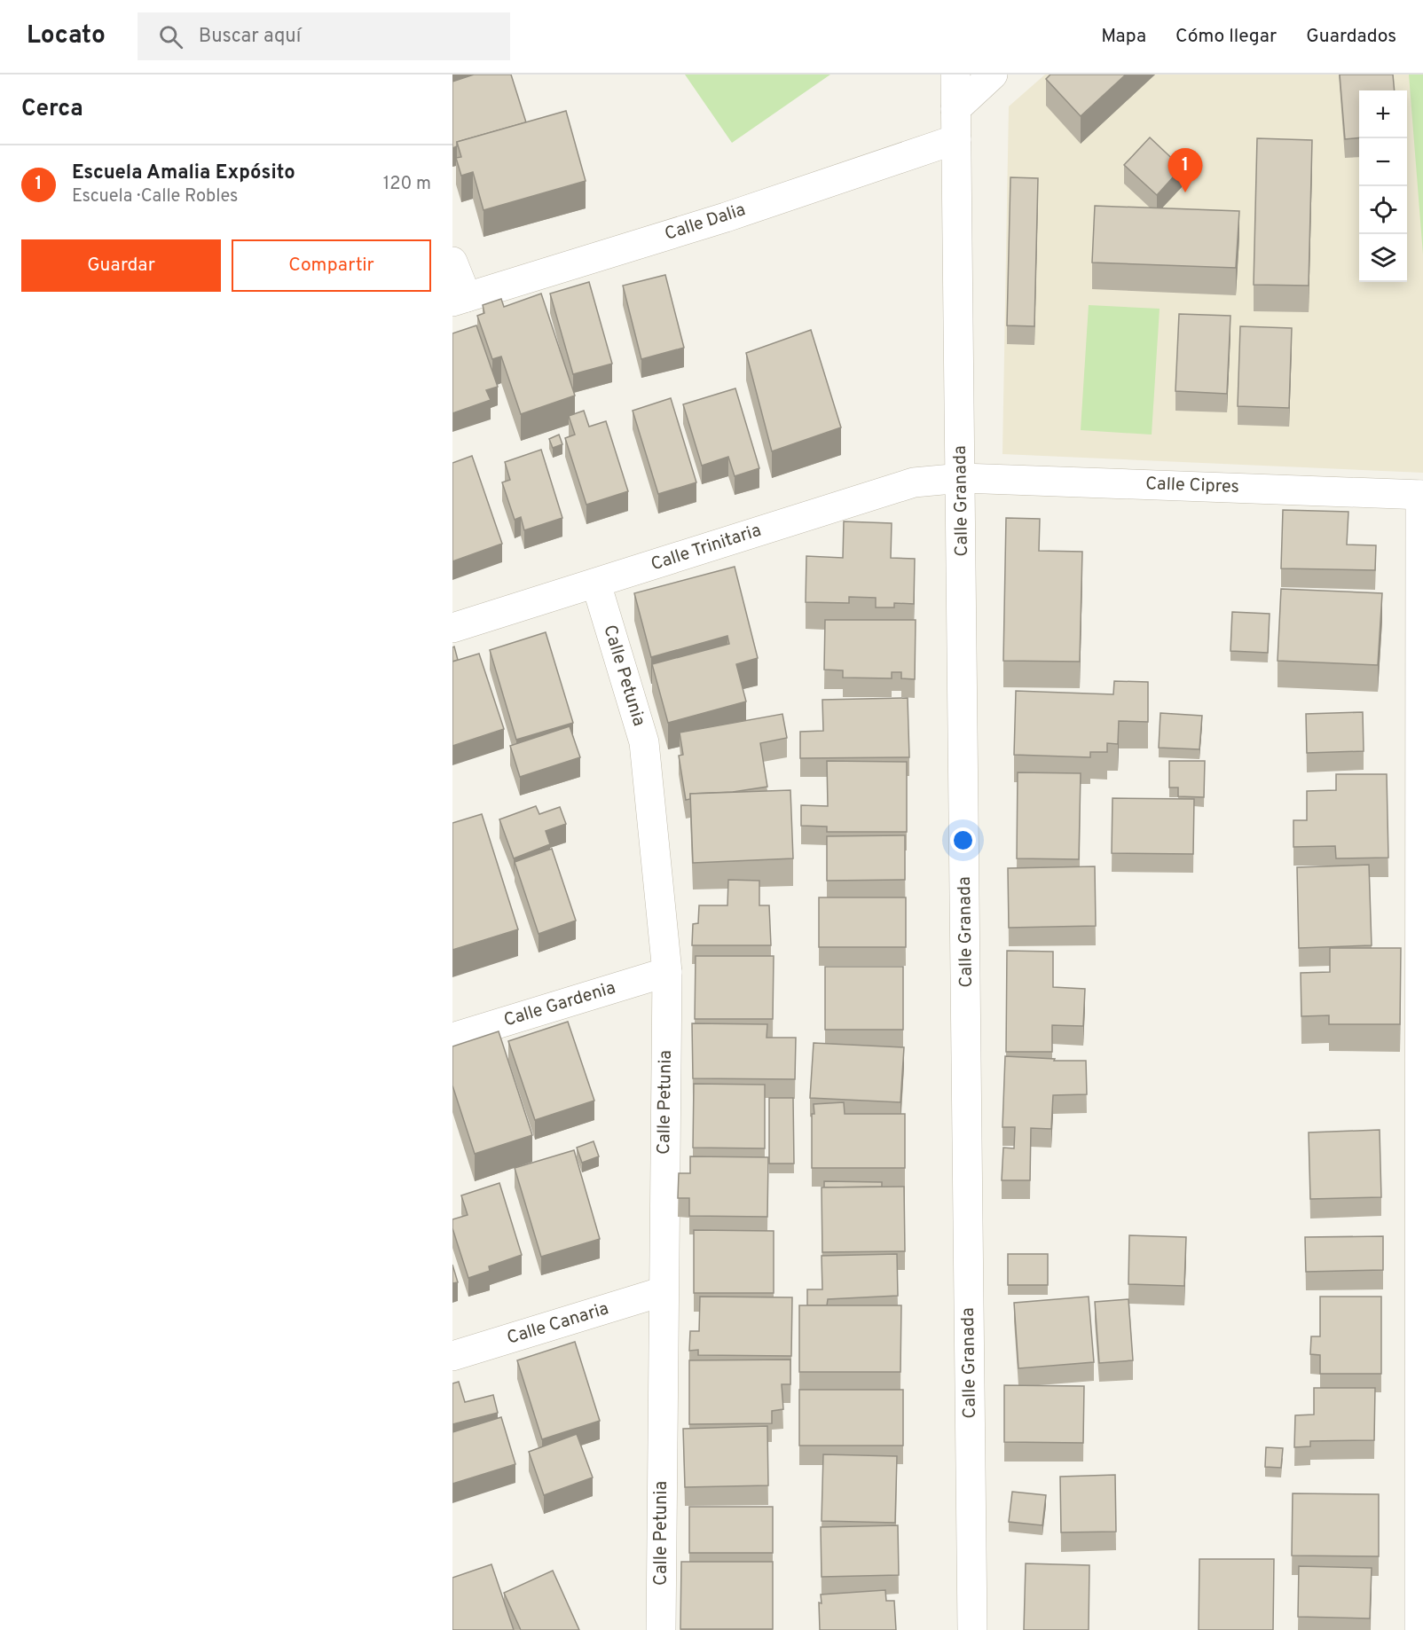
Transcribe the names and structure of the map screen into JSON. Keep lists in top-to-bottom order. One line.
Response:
{"streets":{"street":["Calle Dalia","Calle Cipres","Calle Granada","Calle Trinitaria","Calle Petunia","Calle Gardenia","Calle Canaria"]},"crossings":[["Calle Dalia","Calle Granada"],["Calle Cipres","Calle Granada"],["Calle Cipres","Calle Trinitaria"],["Calle Granada","Calle Trinitaria"],["Calle Trinitaria","Calle Petunia"],["Calle Petunia","Calle Gardenia"],["Calle Petunia","Calle Canaria"]],"page":{"header":"Locato","search":"Buscar aquí","nav":["Mapa","Cómo llegar","Guardados"],"heading":"Cerca","map_buttons":["+","−"],"list":[{"mark":"1","name":"Escuela Amalia Expósito","note":"Escuela · Calle Robles","value":"120 m"}],"pins":"1","buttons":["Guardar","Compartir"]}}
